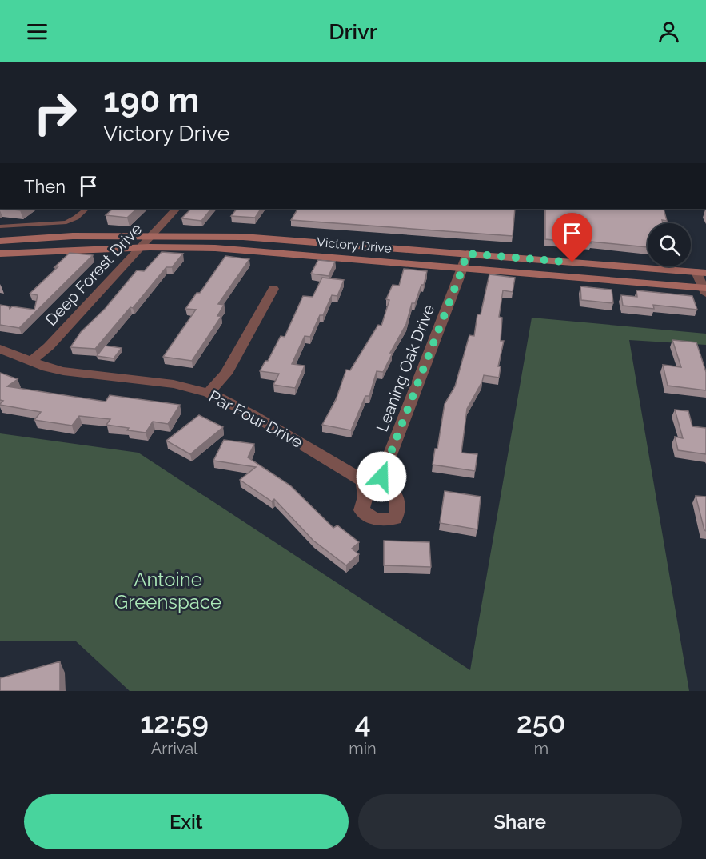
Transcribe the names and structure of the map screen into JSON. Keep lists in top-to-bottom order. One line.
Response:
{"streets":{"main road":["Victory Drive"],"street":["Deep Forest Drive","Leaning Oak Drive","Par Four Drive"]},"crossings":[["Victory Drive","Deep Forest Drive"],["Victory Drive","Leaning Oak Drive"],["Deep Forest Drive","Par Four Drive"]],"parks":["Antoine Greenspace"],"page":{"header":"Drivr","turn":["190 m","Victory Drive"],"then":"Then","eta":["12:59","Arrival","4","min","250","m"],"buttons":["Exit","Share"]}}
